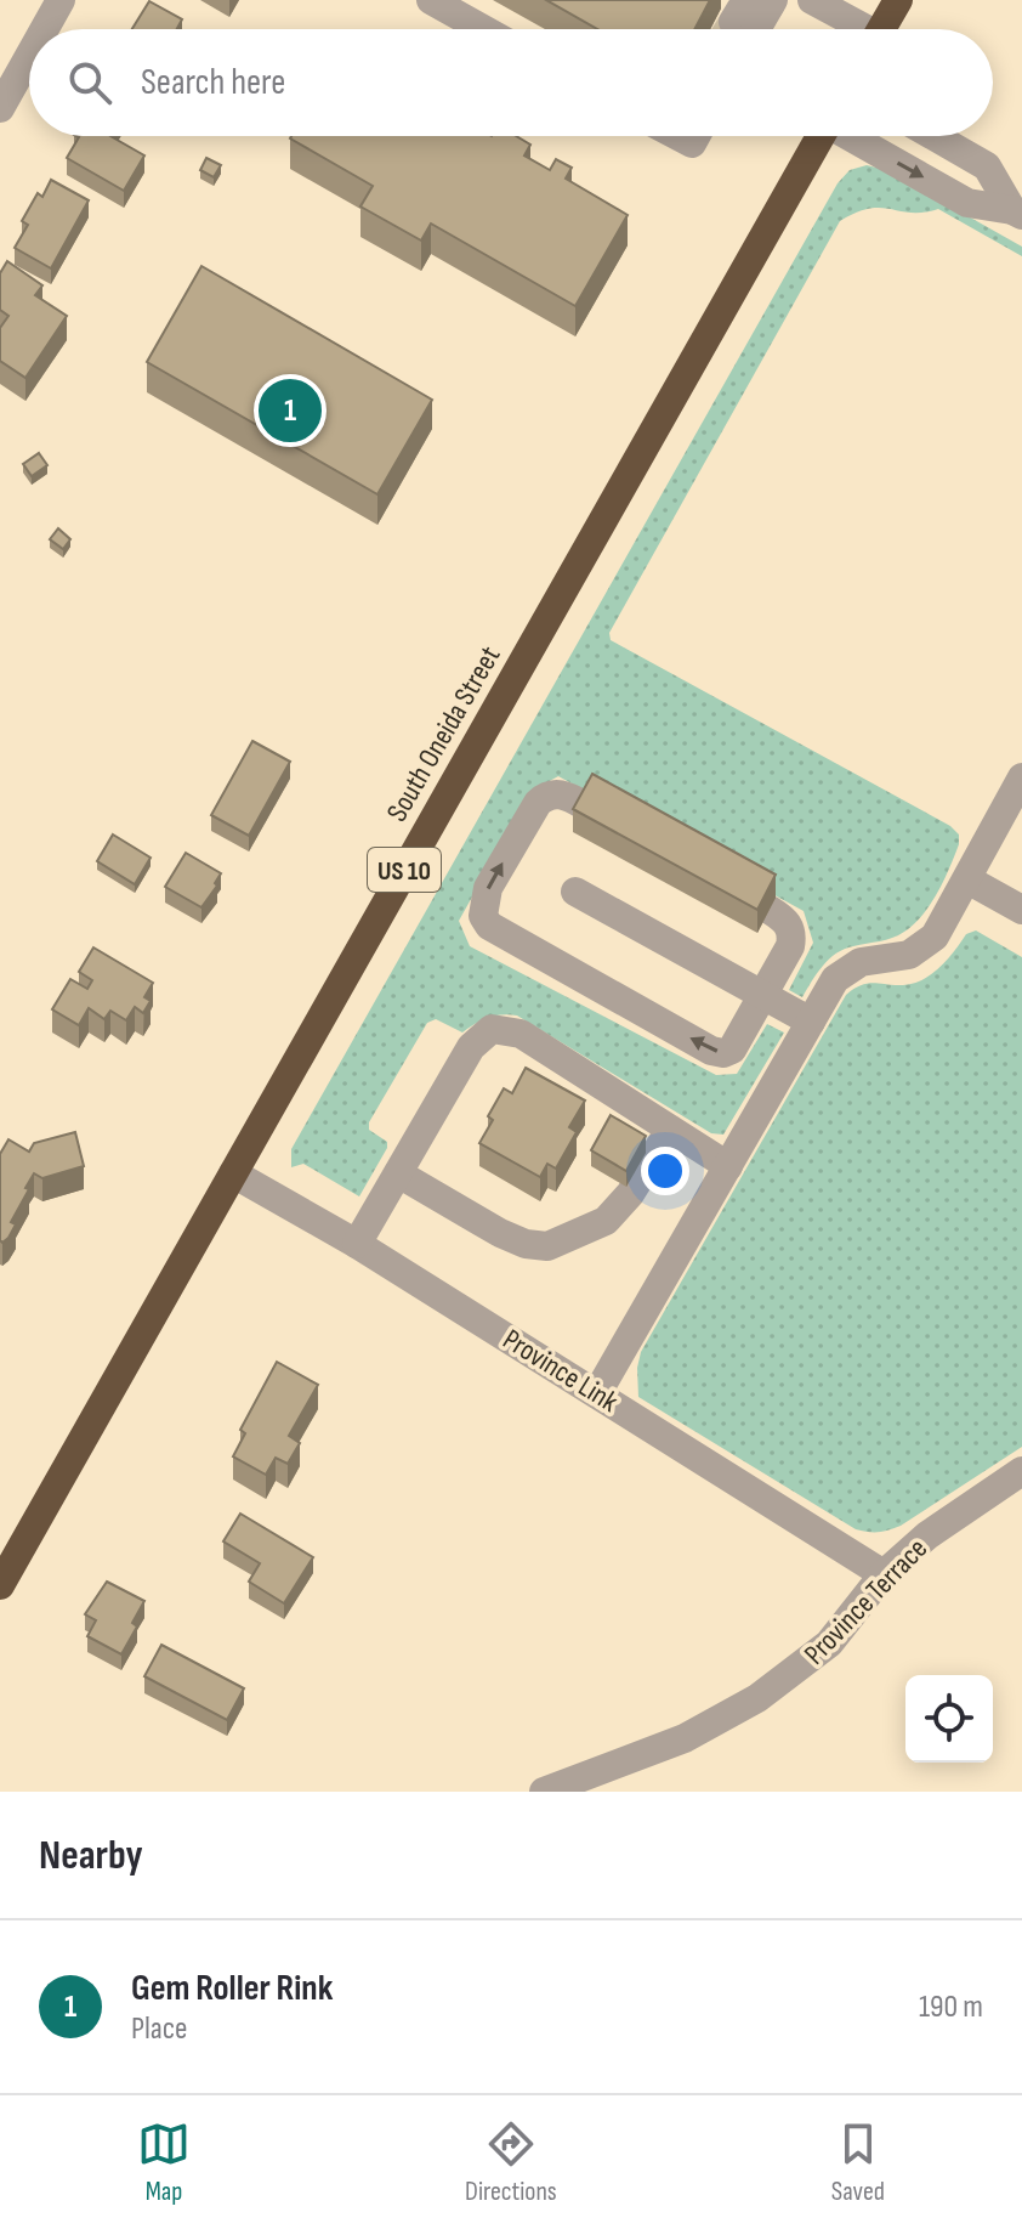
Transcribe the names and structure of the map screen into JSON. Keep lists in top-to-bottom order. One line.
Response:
{"streets":{"highway":["South Oneida Street","US 10"],"street":["Province Link","Province Terrace"]},"crossings":[["South Oneida Street","Province Link"],["Province Link","Province Terrace"]],"page":{"search":"Search here","pins":"1","heading":"Nearby","list":[{"mark":"1","name":"Gem Roller Rink","note":"Place","value":"190 m"}],"nav":["Map","Directions","Saved"]}}
